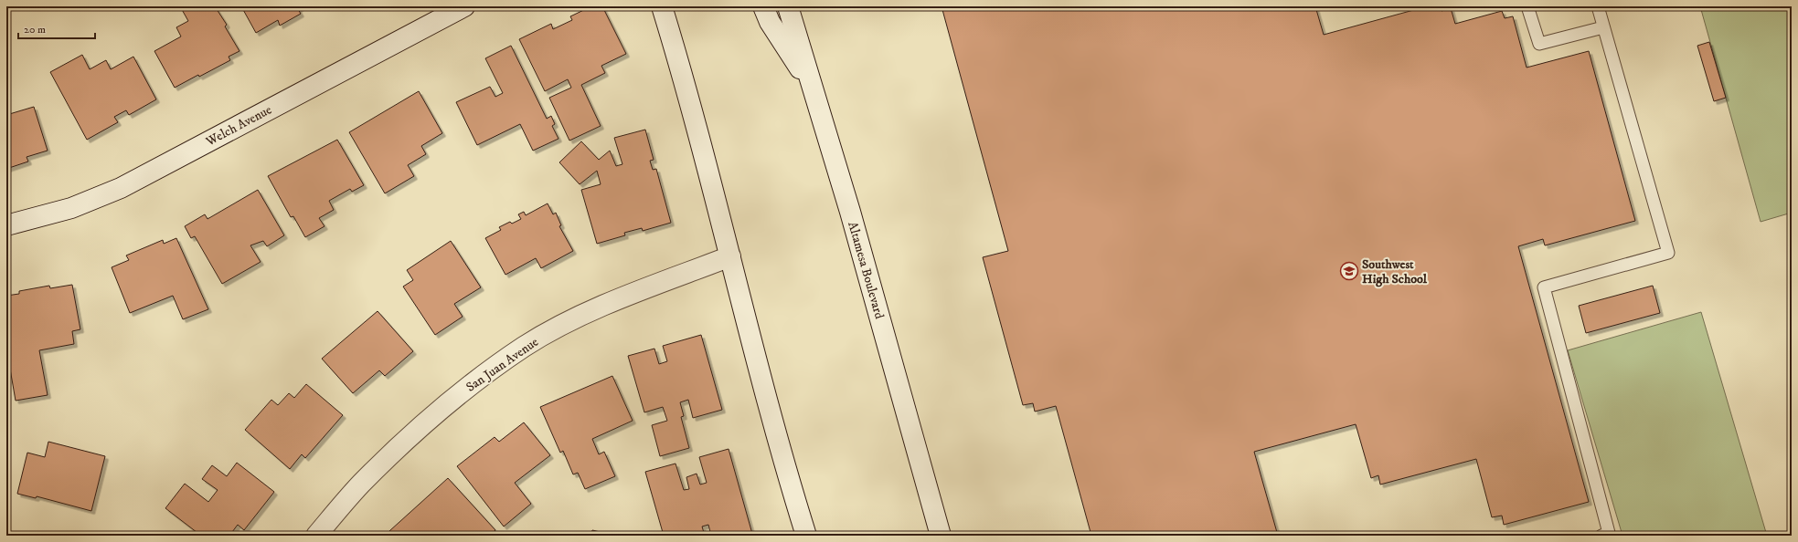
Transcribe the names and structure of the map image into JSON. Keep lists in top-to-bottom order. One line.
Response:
{"streets":{"main road":["Welch Avenue","Altamesa Boulevard","San Juan Avenue"]},"places":{"school or university":["Southwest High School"]},"scale_bar":"20 m"}
